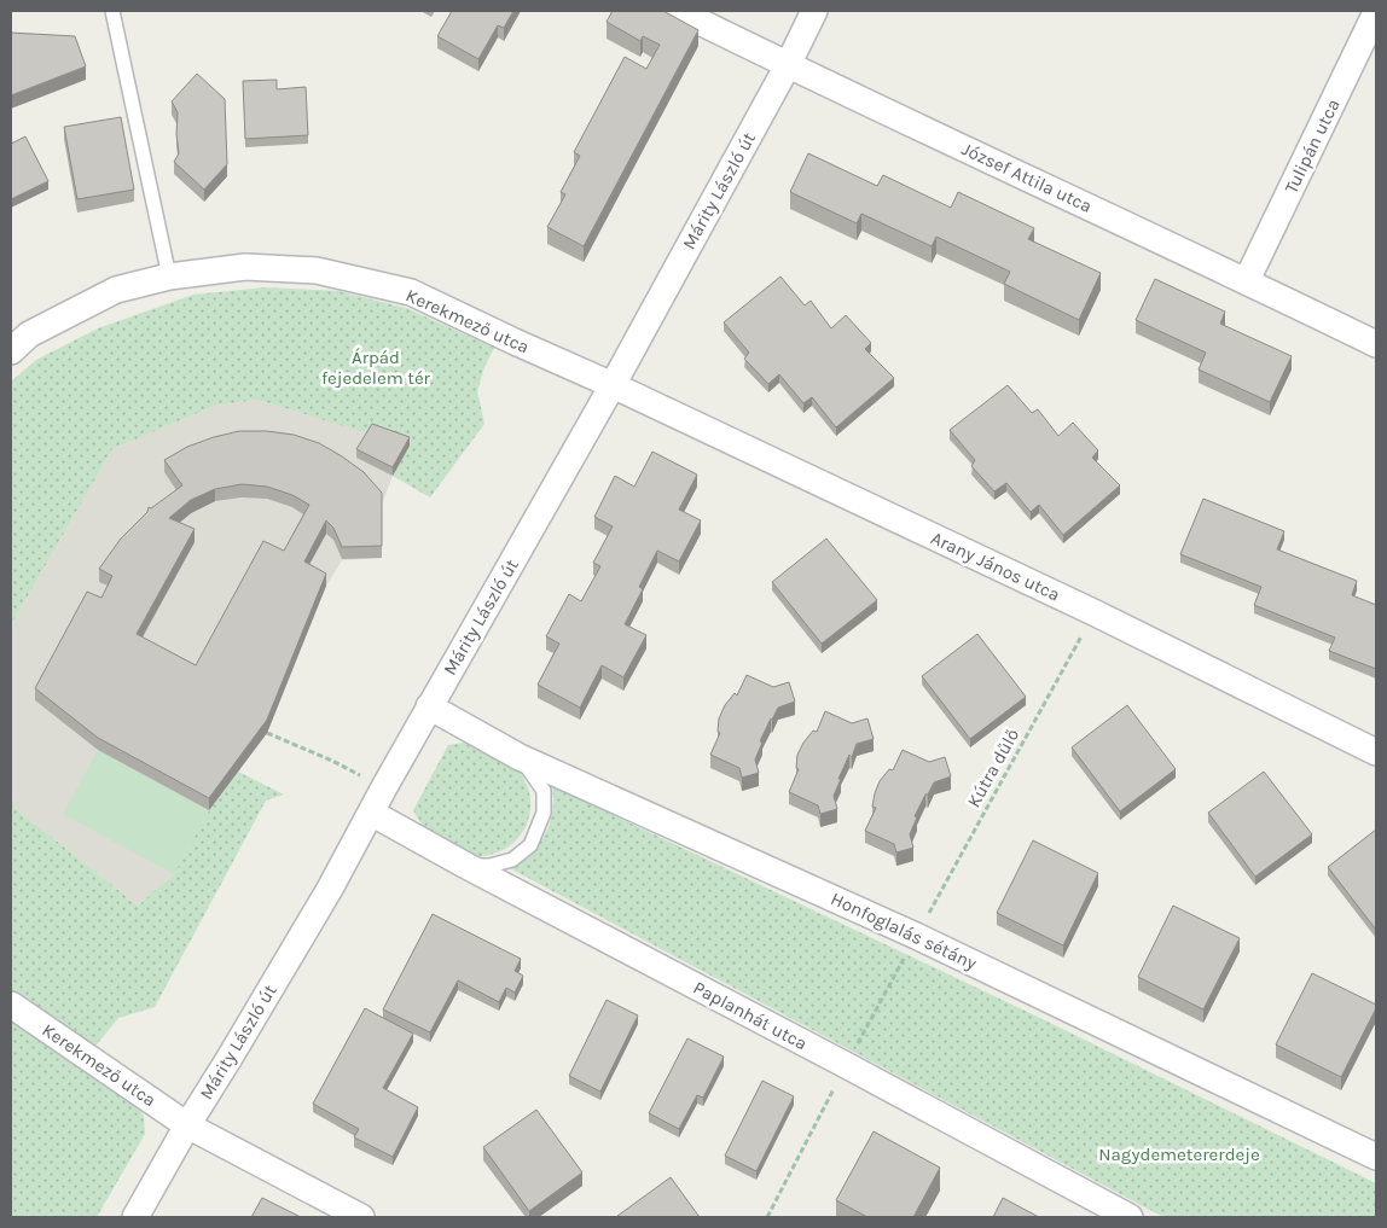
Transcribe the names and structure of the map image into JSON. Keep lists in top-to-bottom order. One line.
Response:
{"streets":{"street":["Tulipán utca","József Attila utca","Márity László út","Kerekmező utca","Arany János utca","Honfoglalás sétány","Paplanhát utca"],"path":["Kútra dűlő"]},"crossings":[["Tulipán utca","József Attila utca"],["József Attila utca","Márity László út"],["Márity László út","Kerekmező utca"],["Márity László út","Arany János utca"],["Márity László út","Honfoglalás sétány"],["Márity László út","Paplanhát utca"],["Kerekmező utca","Arany János utca"],["Arany János utca","Kútra dűlő"],["Kútra dűlő","Honfoglalás sétány"]],"parks":["Árpád fejedelem tér","Nagydemetererdeje"]}
